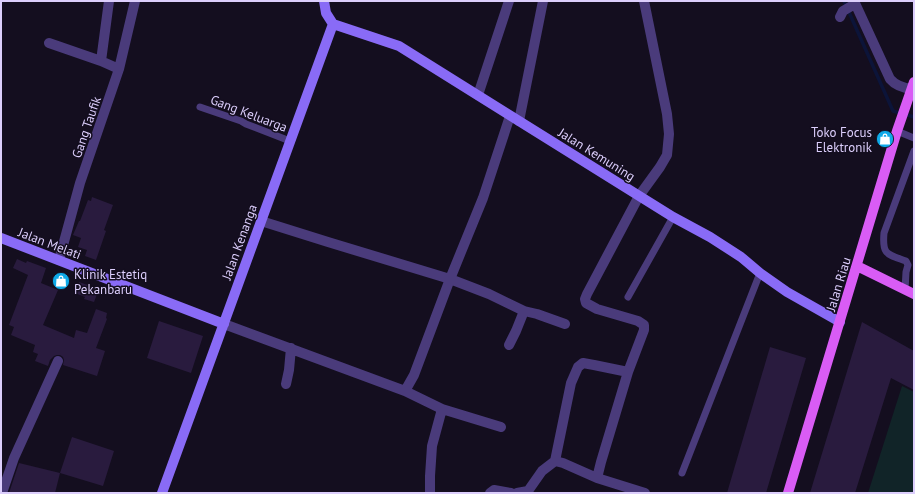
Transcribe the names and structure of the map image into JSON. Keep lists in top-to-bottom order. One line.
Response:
{"streets":{"main road":["Jalan Riau"],"street":["Gang Taufik","Jalan Kemuning","Jalan Kenanga","Jalan Melati"],"lane":["Gang Keluarga"]},"crossings":[["Gang Keluarga","Jalan Kenanga"],["Gang Taufik","Jalan Melati"],["Jalan Kemuning","Jalan Kenanga"],["Jalan Kemuning","Jalan Riau"],["Jalan Kenanga","Jalan Melati"]],"places":{"shop":["Toko Focus Elektronik","Klinik Estetiq Pekanbaru"]}}
